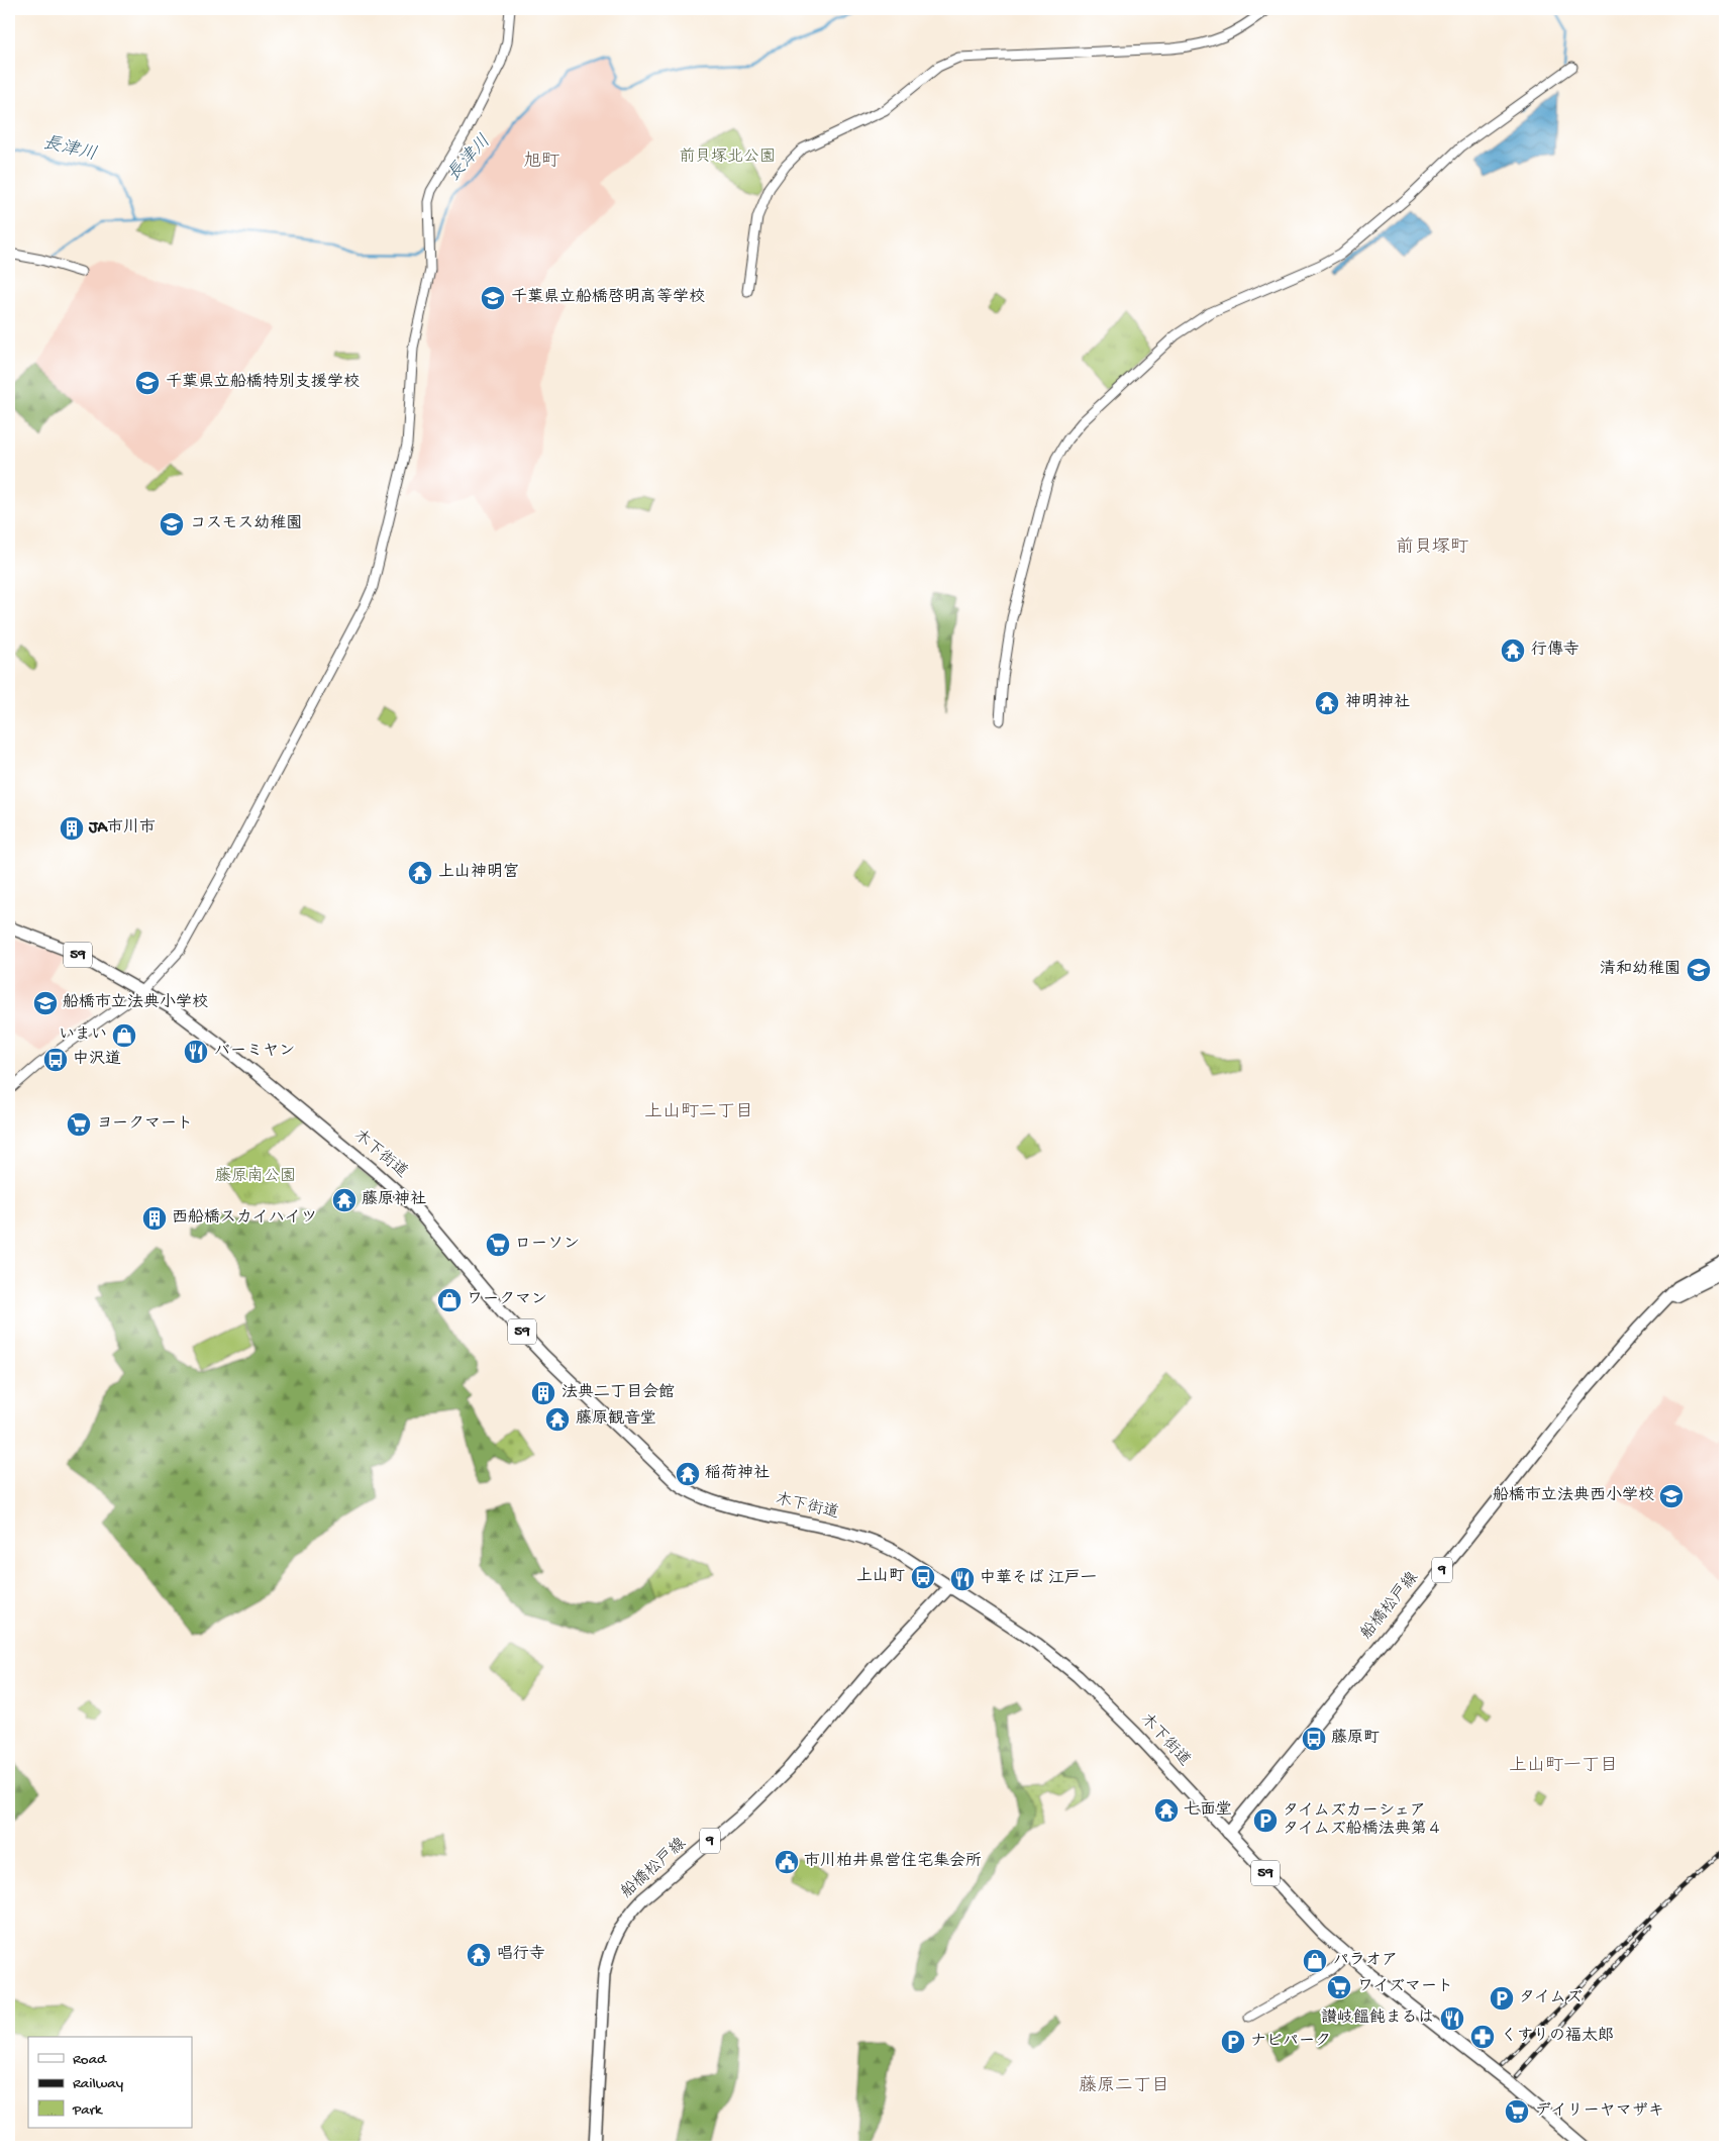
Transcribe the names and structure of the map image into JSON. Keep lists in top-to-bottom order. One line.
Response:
{"streets":{"main road":["59","木下街道","9","船橋松戸線"]},"crossings":[["木下街道","船橋松戸線"]],"districts":["旭町","前貝塚町","上山町二丁目","上山町一丁目","藤原二丁目"],"water":["長津川"],"parks":["前貝塚北公園","藤原南公園"],"places":{"school or university":["千葉県立船橋啓明高等学校","千葉県立船橋特別支援学校","コスモス幼稚園","清和幼稚園","船橋市立法典小学校","船橋市立法典西小学校"],"temple":["行傳寺","神明神社","上山神明宮","藤原神社","藤原観音堂","稲荷神社","七面堂","唱行寺"],"building":["JA市川市","西船橋スカイハイツ","法典二丁目会館"],"shop":["いまい","ワークマン","パラオア"],"restaurant":["バーミヤン","中華そば 江戸一","讃岐饂飩まるは"],"bus stop":["中沢道","上山町","藤原町"],"supermarket":["ヨークマート","ローソン","ワイズマート","デイリーヤマザキ"],"parking":["タイムズカーシェア タイムズ船橋法典第４","タイムズ","ナビパーク"],"public building":["市川柏井県営住宅集会所"],"pharmacy":["くすりの福太郎"]},"legend":["Road","Railway","Park"]}
